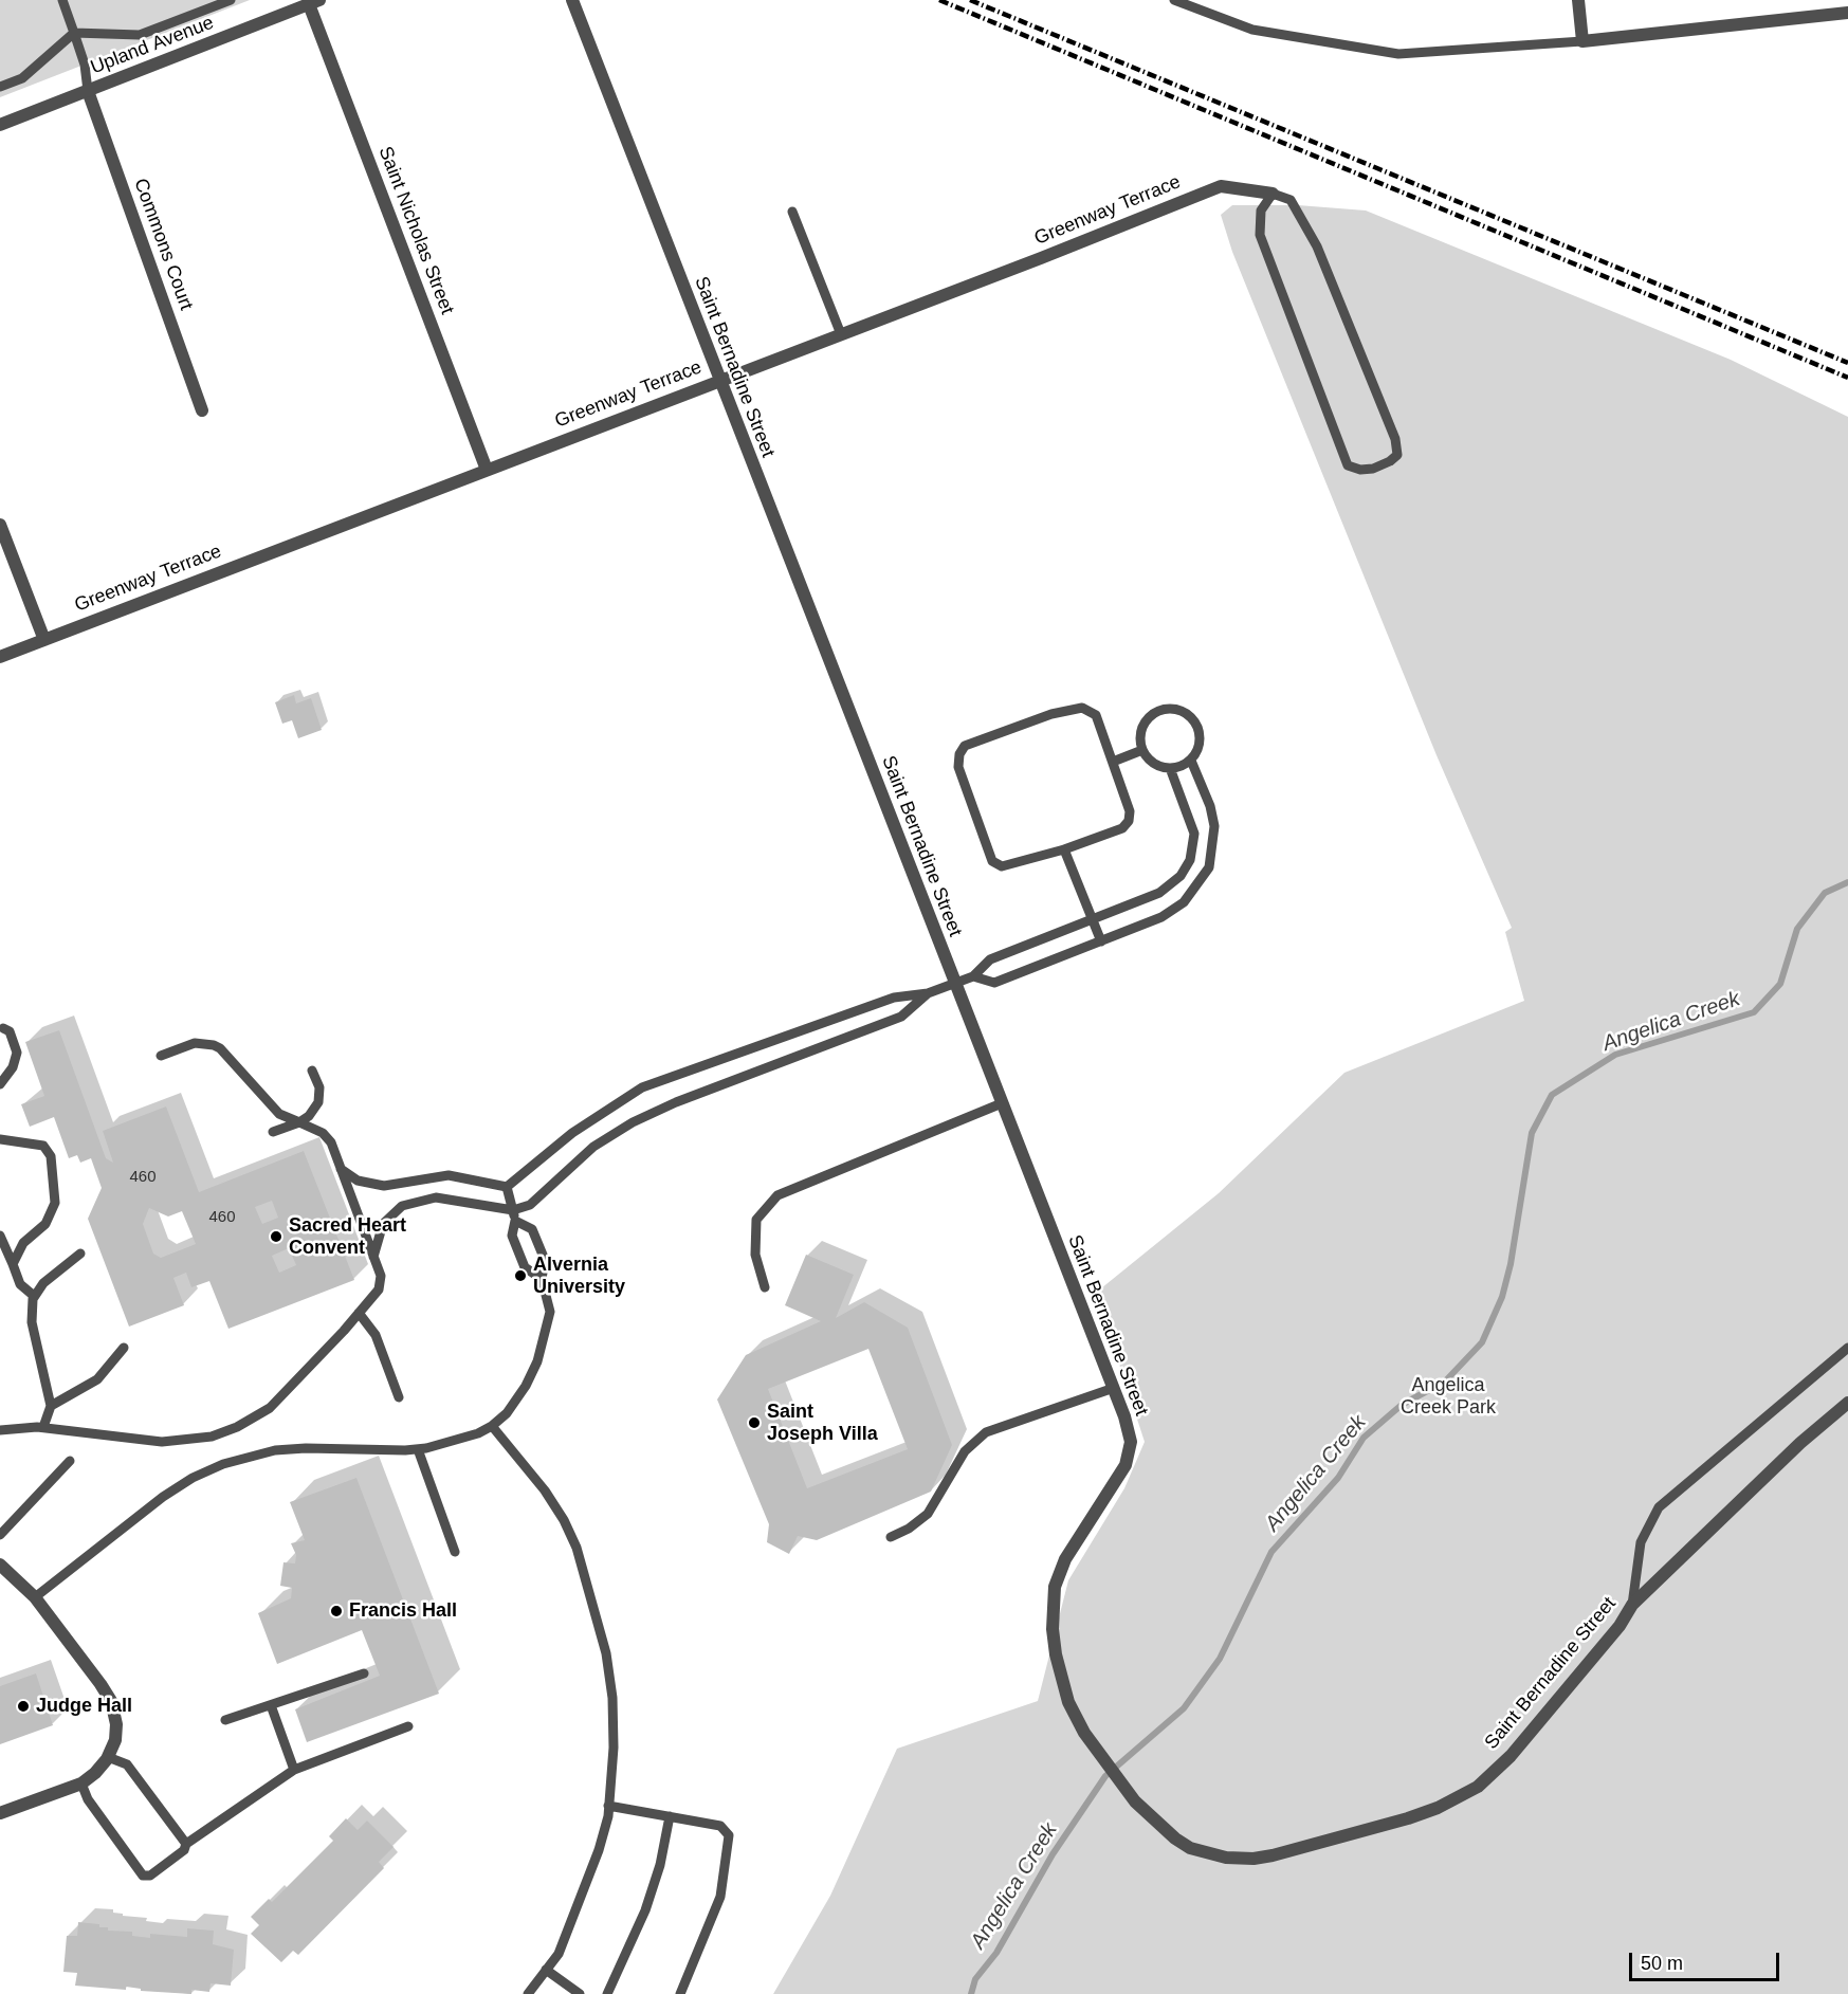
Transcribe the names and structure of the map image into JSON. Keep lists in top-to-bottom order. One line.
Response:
{"streets":{"street":["Upland Avenue","Greenway Terrace","Saint Nicholas Street","Commons Court","Saint Bernadine Street"]},"crossings":[["Upland Avenue","Saint Nicholas Street"],["Upland Avenue","Commons Court"],["Greenway Terrace","Saint Nicholas Street"],["Greenway Terrace","Saint Bernadine Street"]],"water":["Angelica Creek"],"parks":["Angelica Creek Park"],"places":["Sacred Heart Convent","Alvernia University","Saint Joseph Villa","Francis Hall","Judge Hall"],"house_numbers":["460","460"],"scale_bar":"50 m"}
